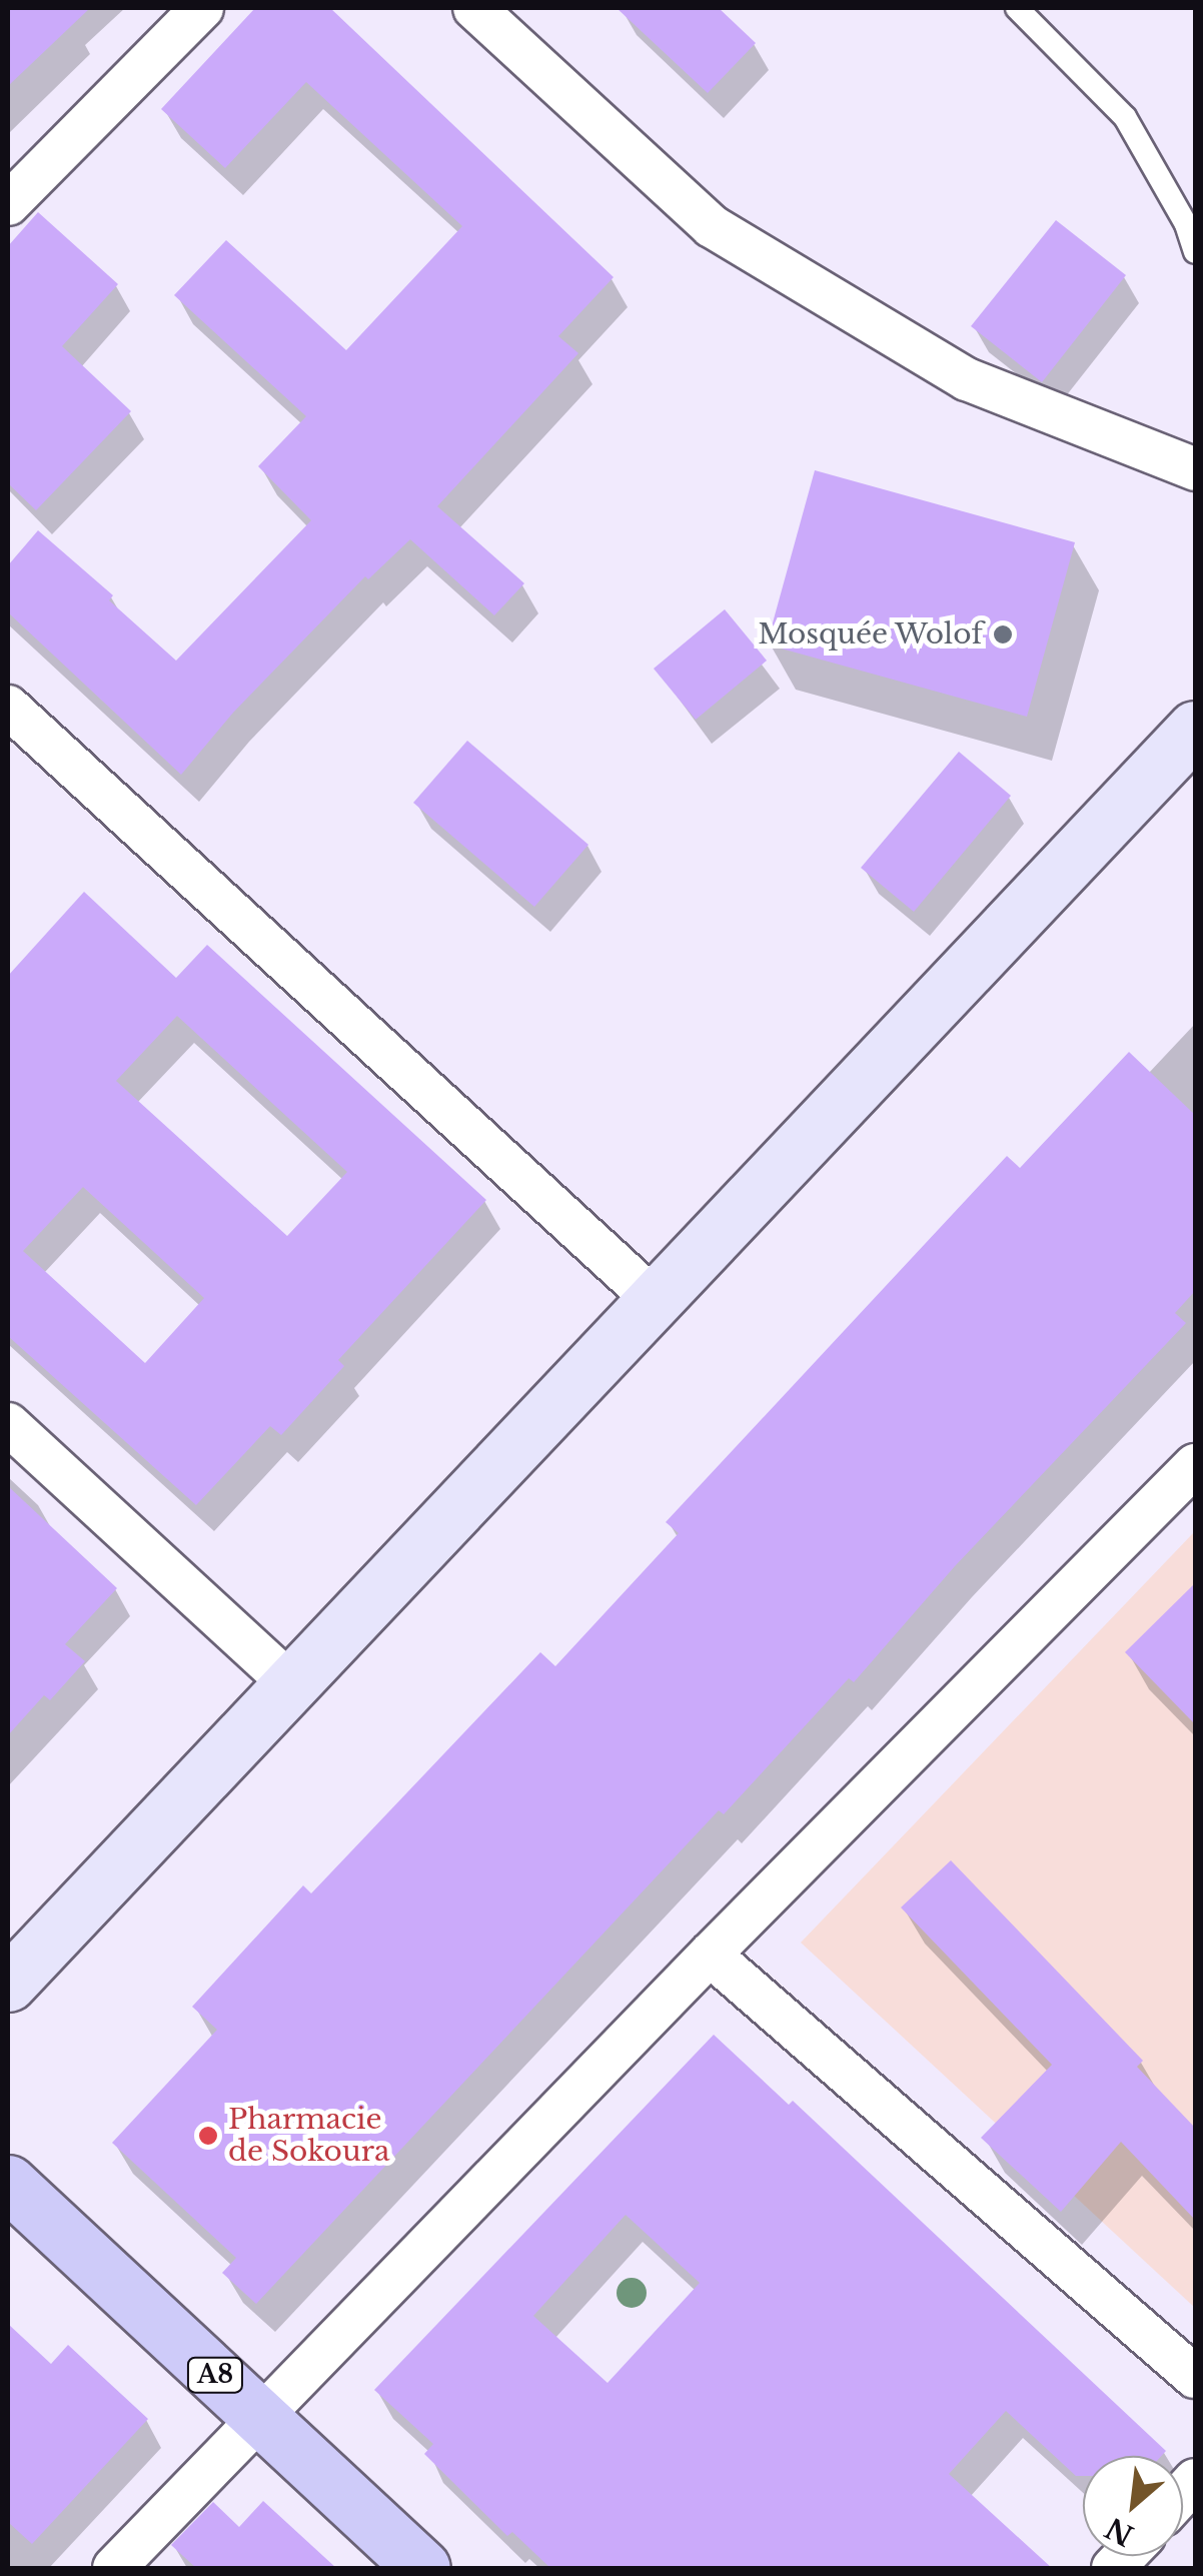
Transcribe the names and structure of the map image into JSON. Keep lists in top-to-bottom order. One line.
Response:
{"streets":{"main road":["A8"]},"places":["Mosquée Wolof","Pharmacie de Sokoura"],"north":"bottom left"}
